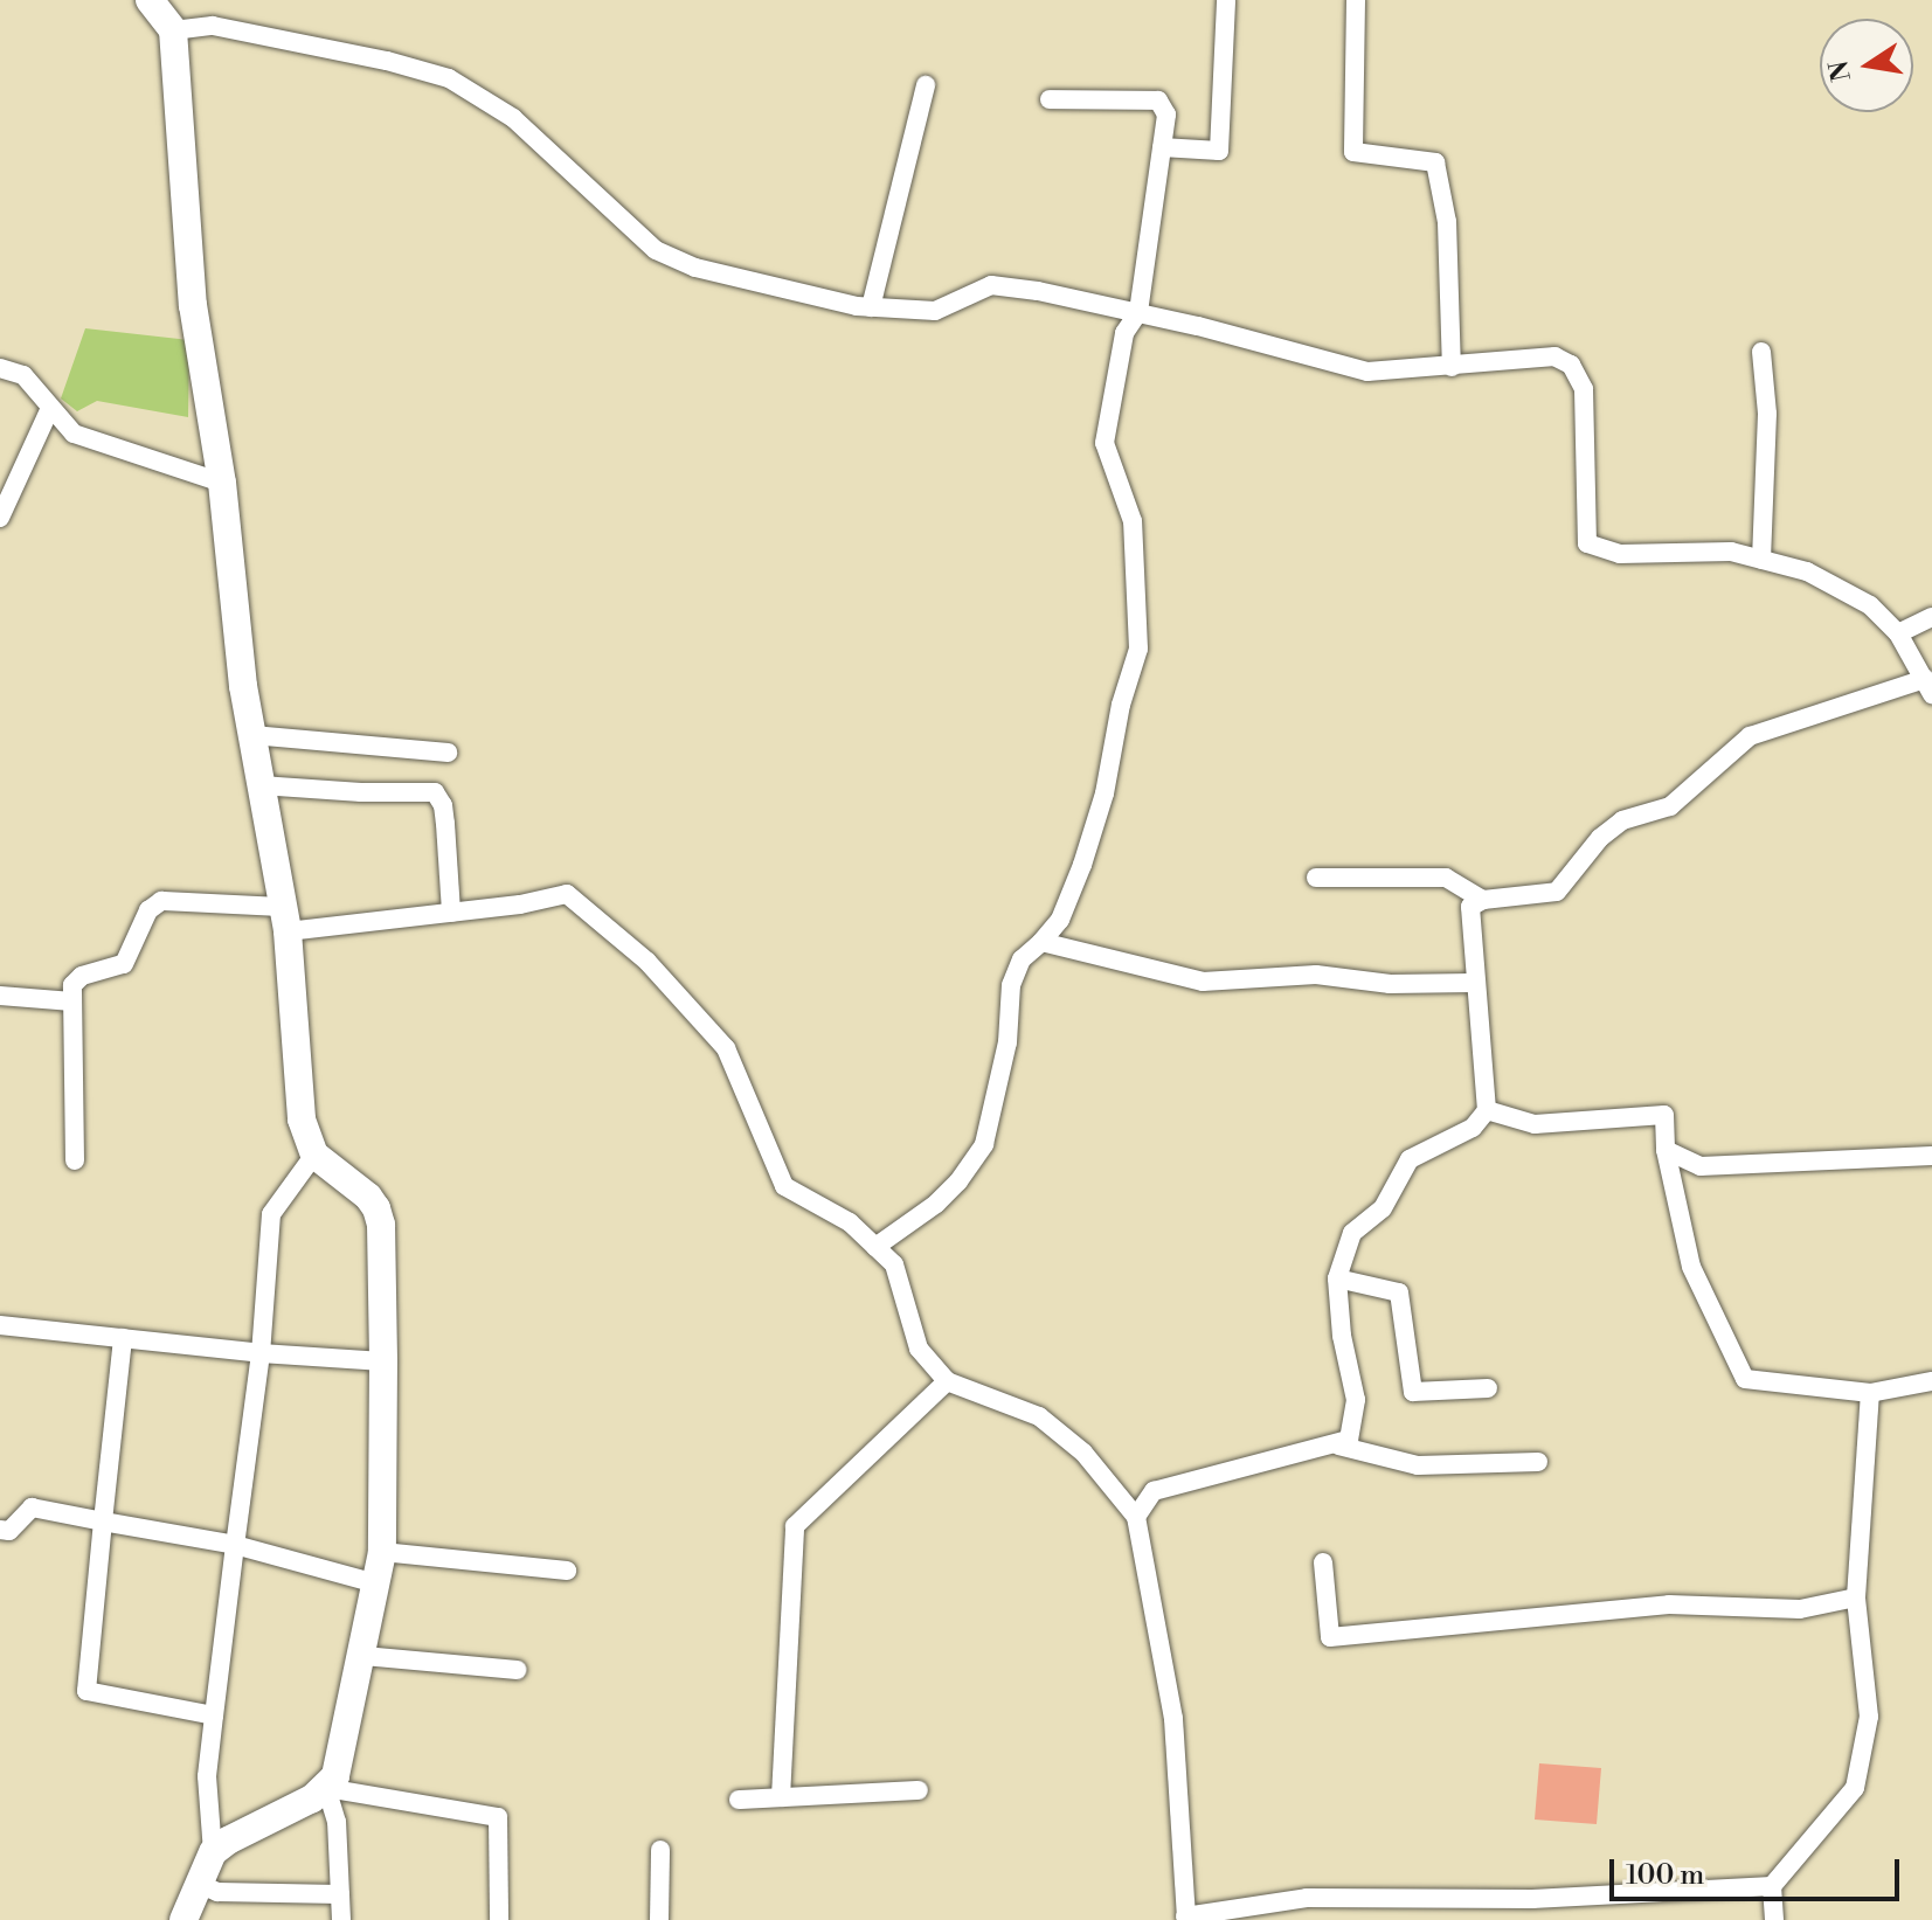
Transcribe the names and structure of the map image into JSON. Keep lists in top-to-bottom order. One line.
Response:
{"scale_bar":"100 m","north":"left"}
